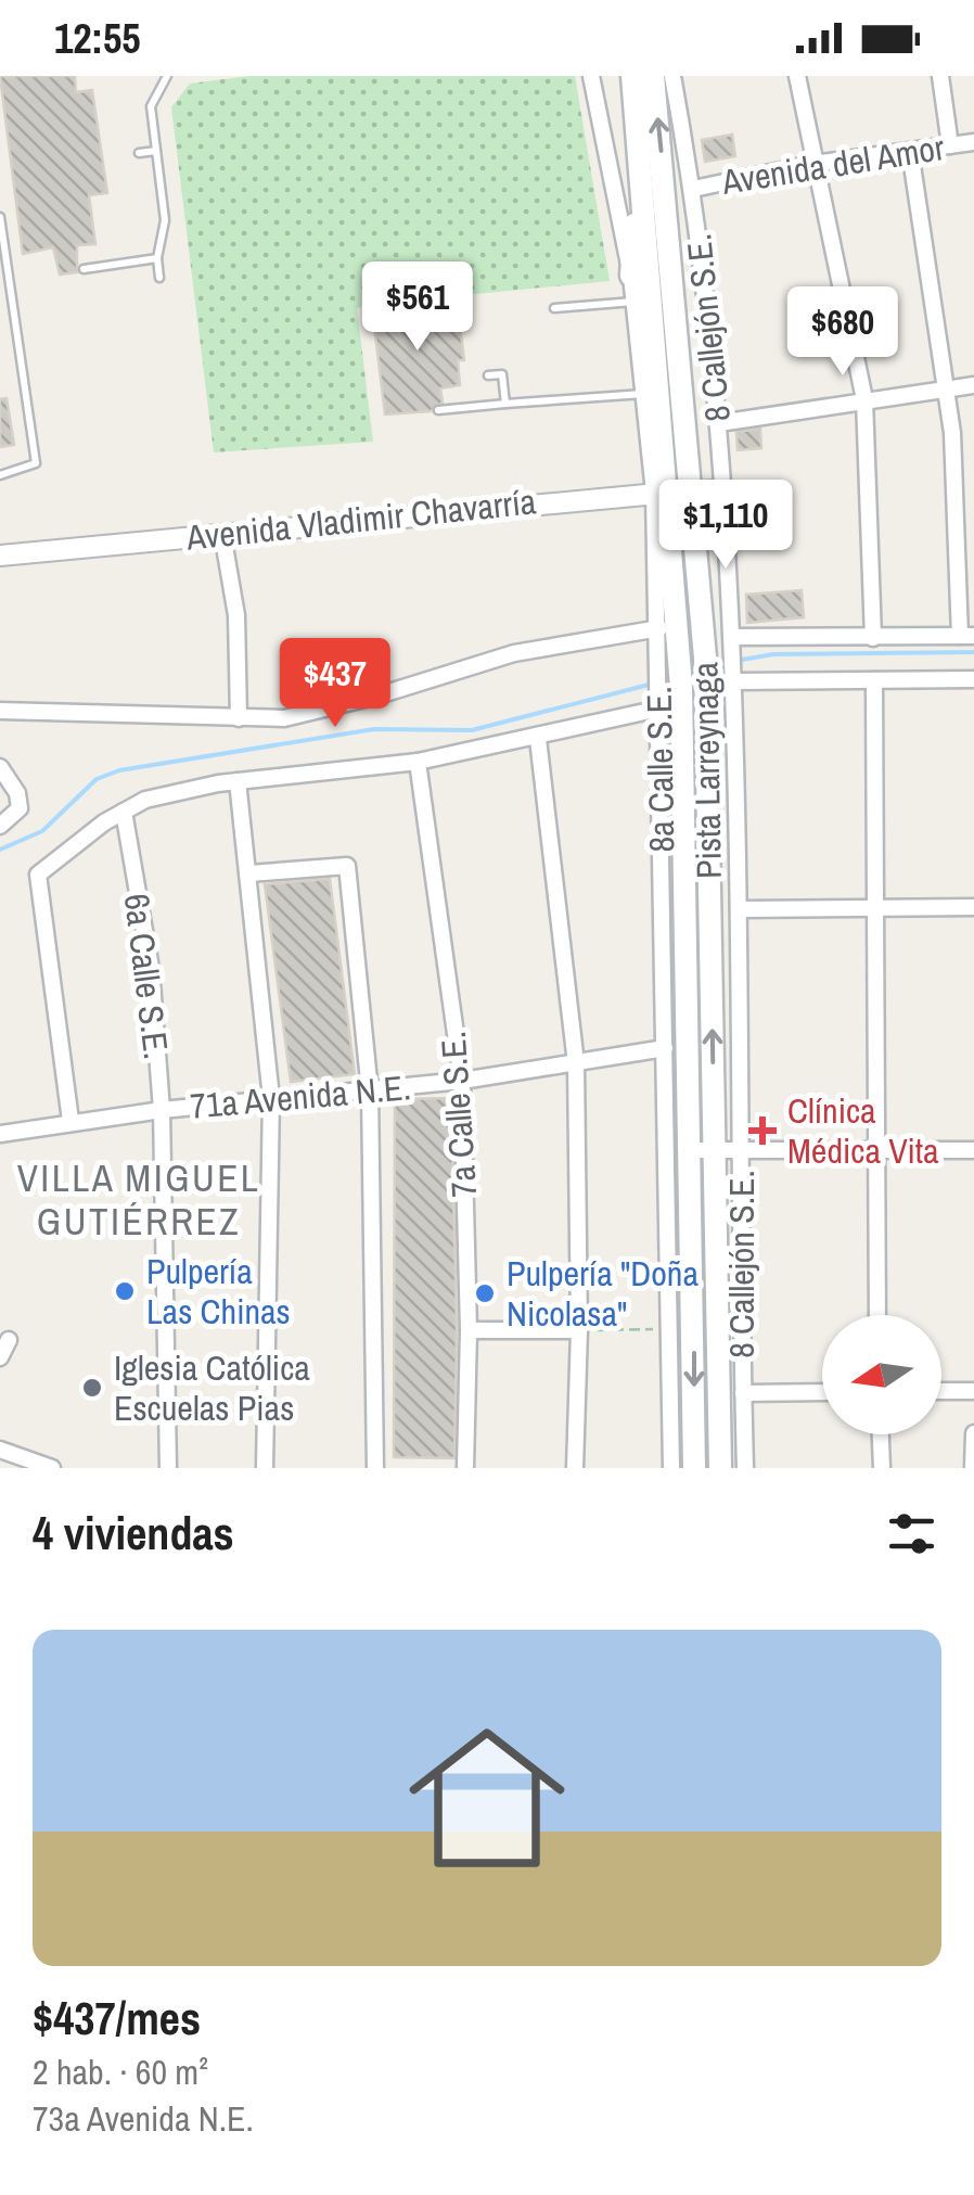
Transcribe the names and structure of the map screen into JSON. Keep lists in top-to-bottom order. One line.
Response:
{"streets":{"main road":["Pista Larreynaga"],"street":["Avenida del Amor","8 Callejón S.E.","Avenida Vladimir Chavarría","8a Calle S.E.","6a Calle S.E.","71a Avenida N.E.","7a Calle S.E."]},"crossings":[["Avenida del Amor","8 Callejón S.E."],["8 Callejón S.E.","Avenida Vladimir Chavarría"],["Avenida Vladimir Chavarría","8a Calle S.E."],["Avenida Vladimir Chavarría","Pista Larreynaga"],["8a Calle S.E.","Pista Larreynaga"],["8a Calle S.E.","71a Avenida N.E."],["6a Calle S.E.","71a Avenida N.E."],["71a Avenida N.E.","7a Calle S.E."]],"districts":["VILLA MIGUEL GUTIÉRREZ"],"places":{"health":["Clínica Médica Vita"],"other":["Pulpería Las Chinas","Pulpería \"Doña Nicolasa\"","Iglesia Católica Escuelas Pias"]},"north":"left","page":{"status":"12:55","price":["$561","$680","$1,110","$437"],"heading":"4 viviendas","list":[{"name":"$437/mes","note":"2 hab. · 60 m² · 73a Avenida N.E."}]}}
